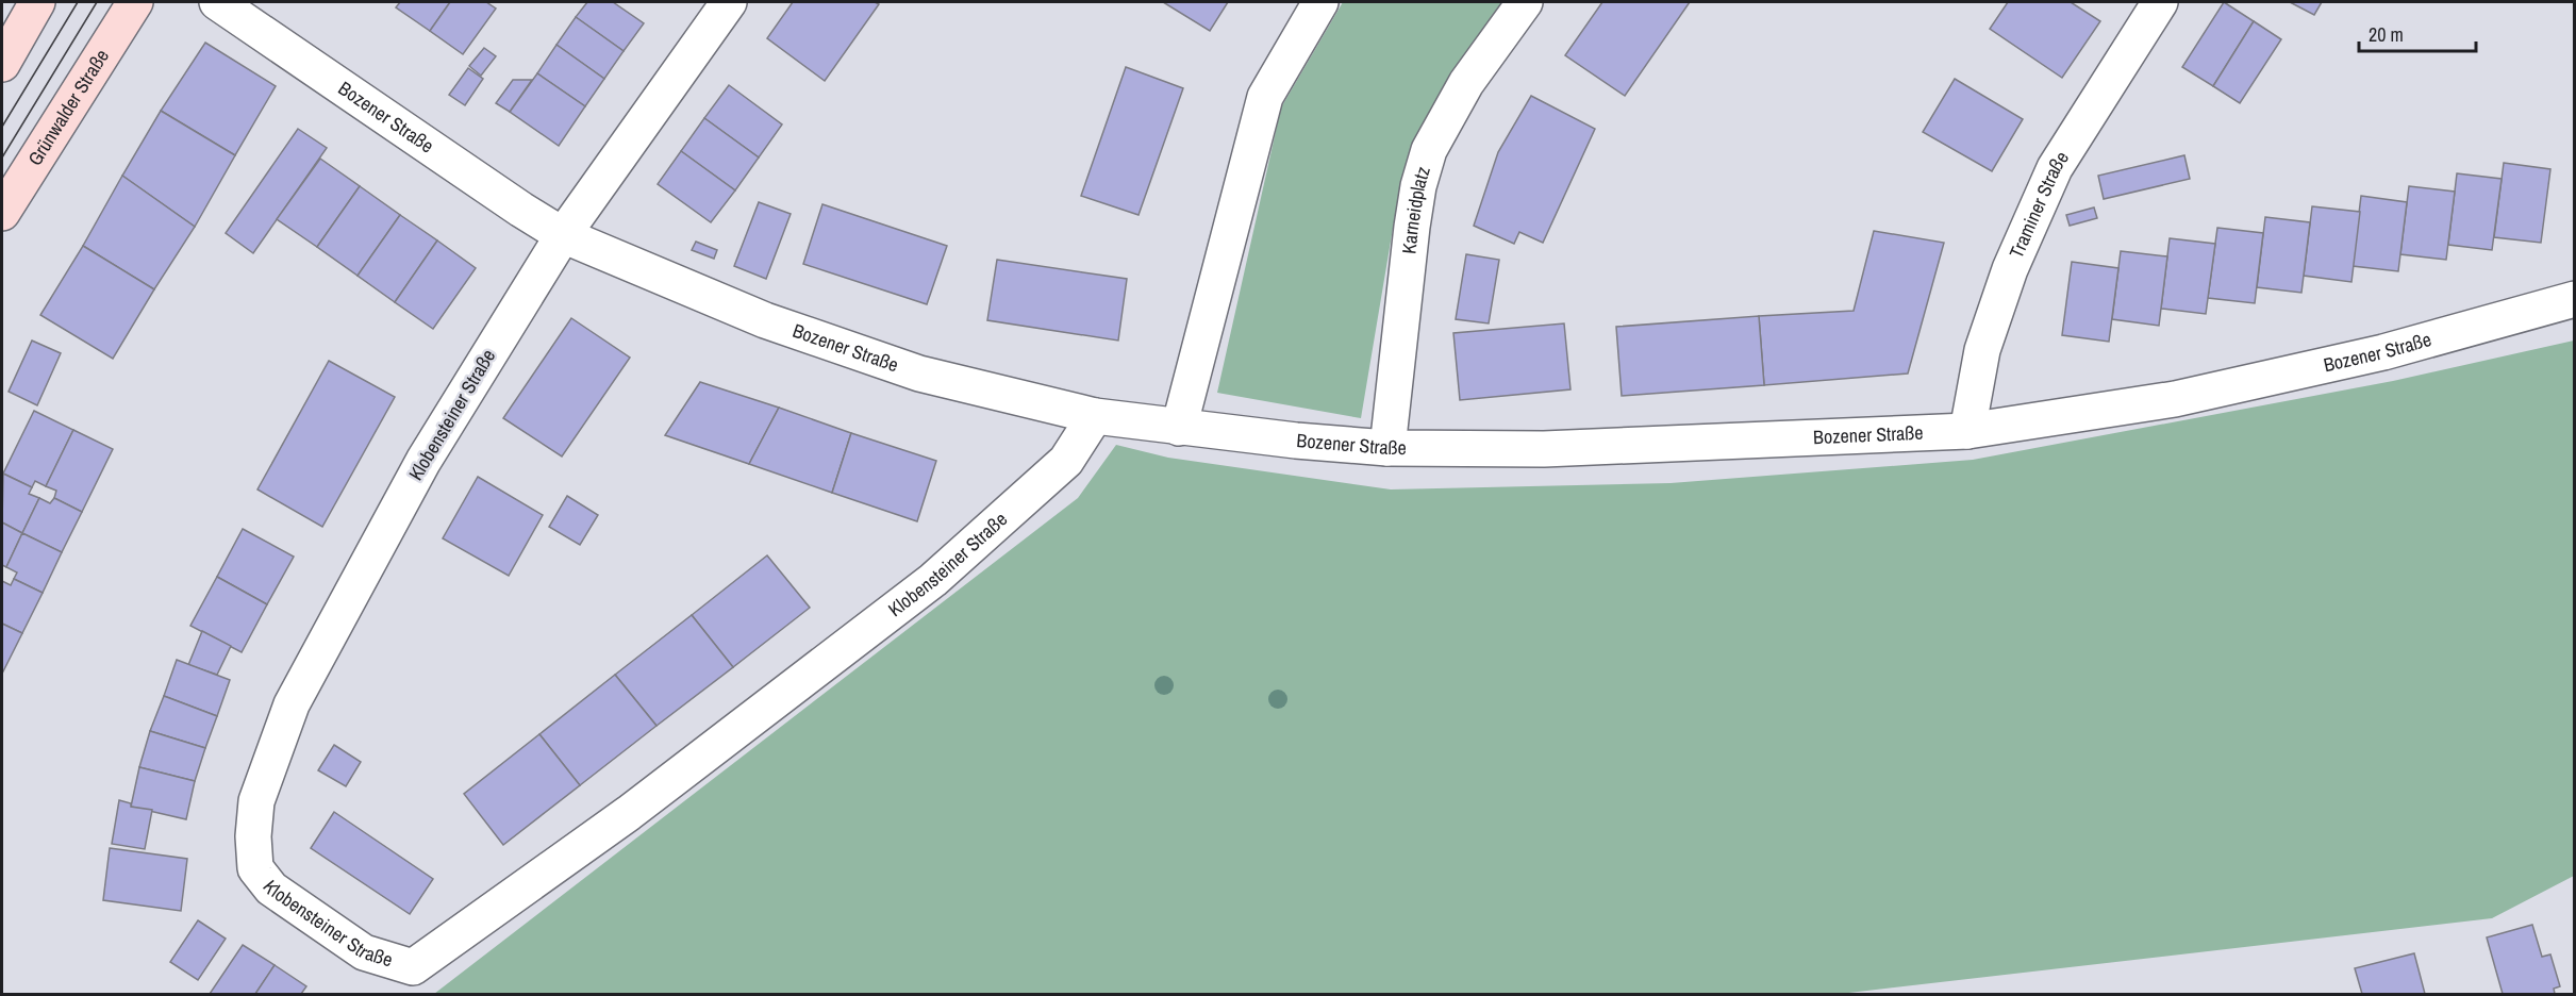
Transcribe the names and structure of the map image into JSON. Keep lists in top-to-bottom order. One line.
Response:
{"streets":{"main road":["Grünwalder Straße"],"street":["Bozener Straße","Traminer Straße","Karneidplatz","Klobensteiner Straße"]},"crossings":[["Bozener Straße","Traminer Straße"],["Bozener Straße","Karneidplatz"],["Bozener Straße","Klobensteiner Straße"]],"scale_bar":"20 m"}
